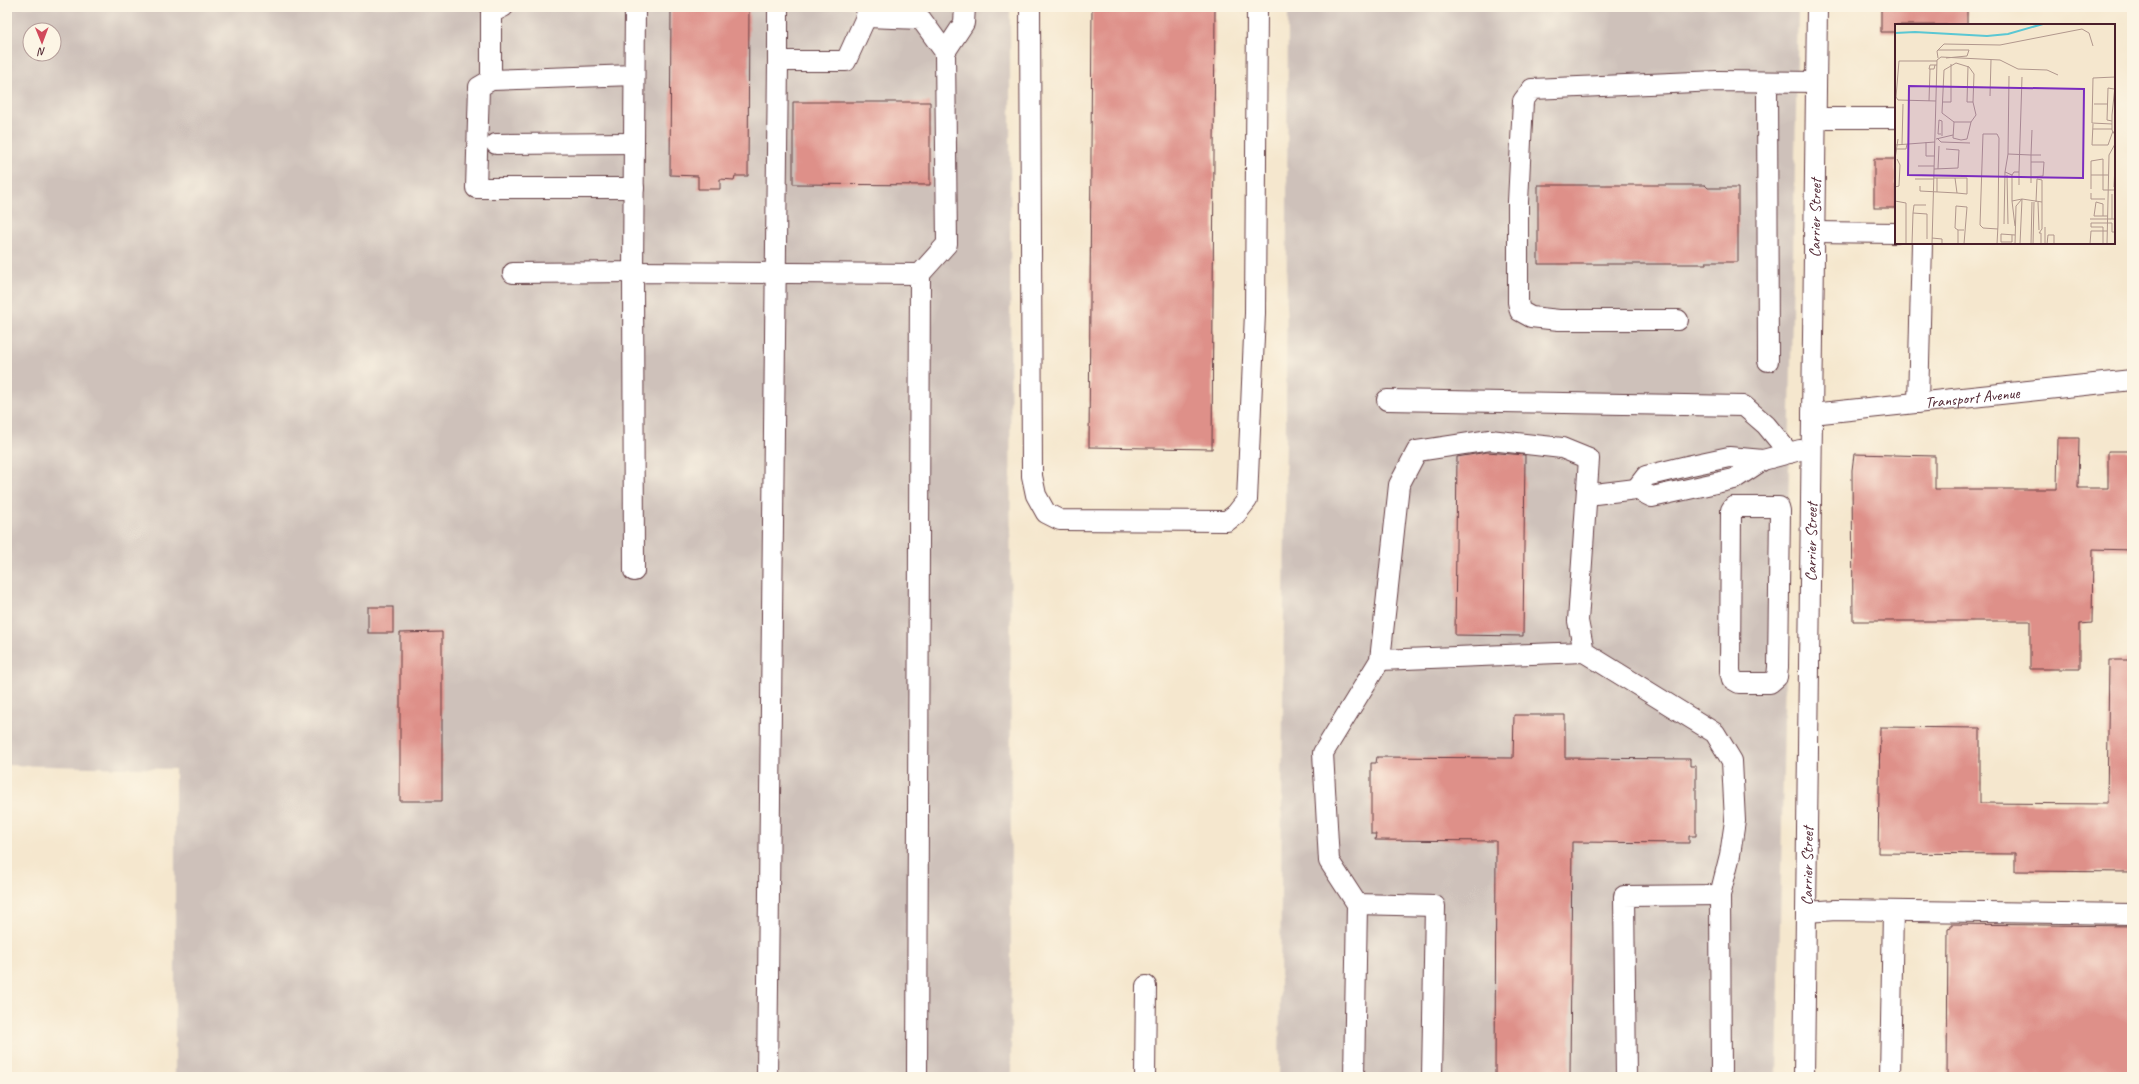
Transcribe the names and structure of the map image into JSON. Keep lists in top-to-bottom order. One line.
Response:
{"streets":{"street":["Carrier Street","Transport Avenue"]},"crossings":[["Carrier Street","Transport Avenue"]],"north":"bottom"}
